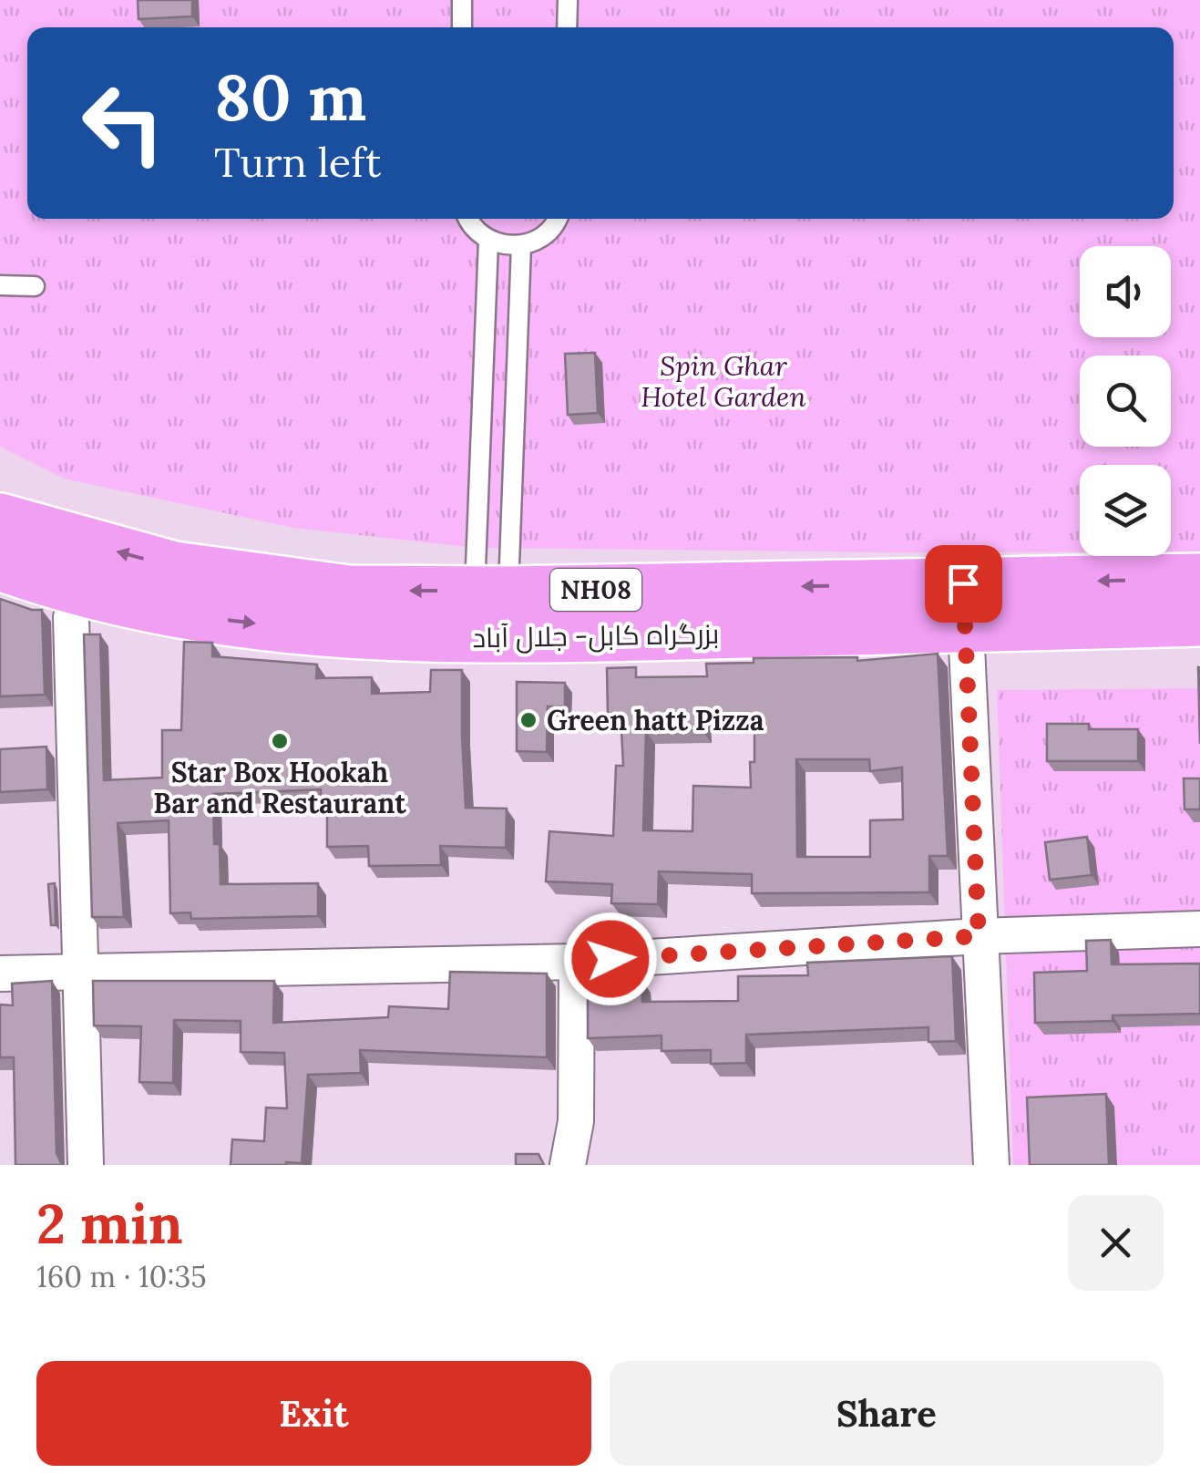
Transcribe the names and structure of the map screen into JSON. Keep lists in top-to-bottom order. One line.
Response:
{"streets":{"highway":["NH08","بزرگراه کابل- جلال آباد"]},"parks":["Spin Ghar Hotel Garden"],"places":["Green hatt Pizza","Star Box Hookah Bar and Restaurant"],"page":{"turn":["80 m","Turn left"],"heading":["2 min","160 m · 10:35"],"buttons":["Exit","Share"]}}
